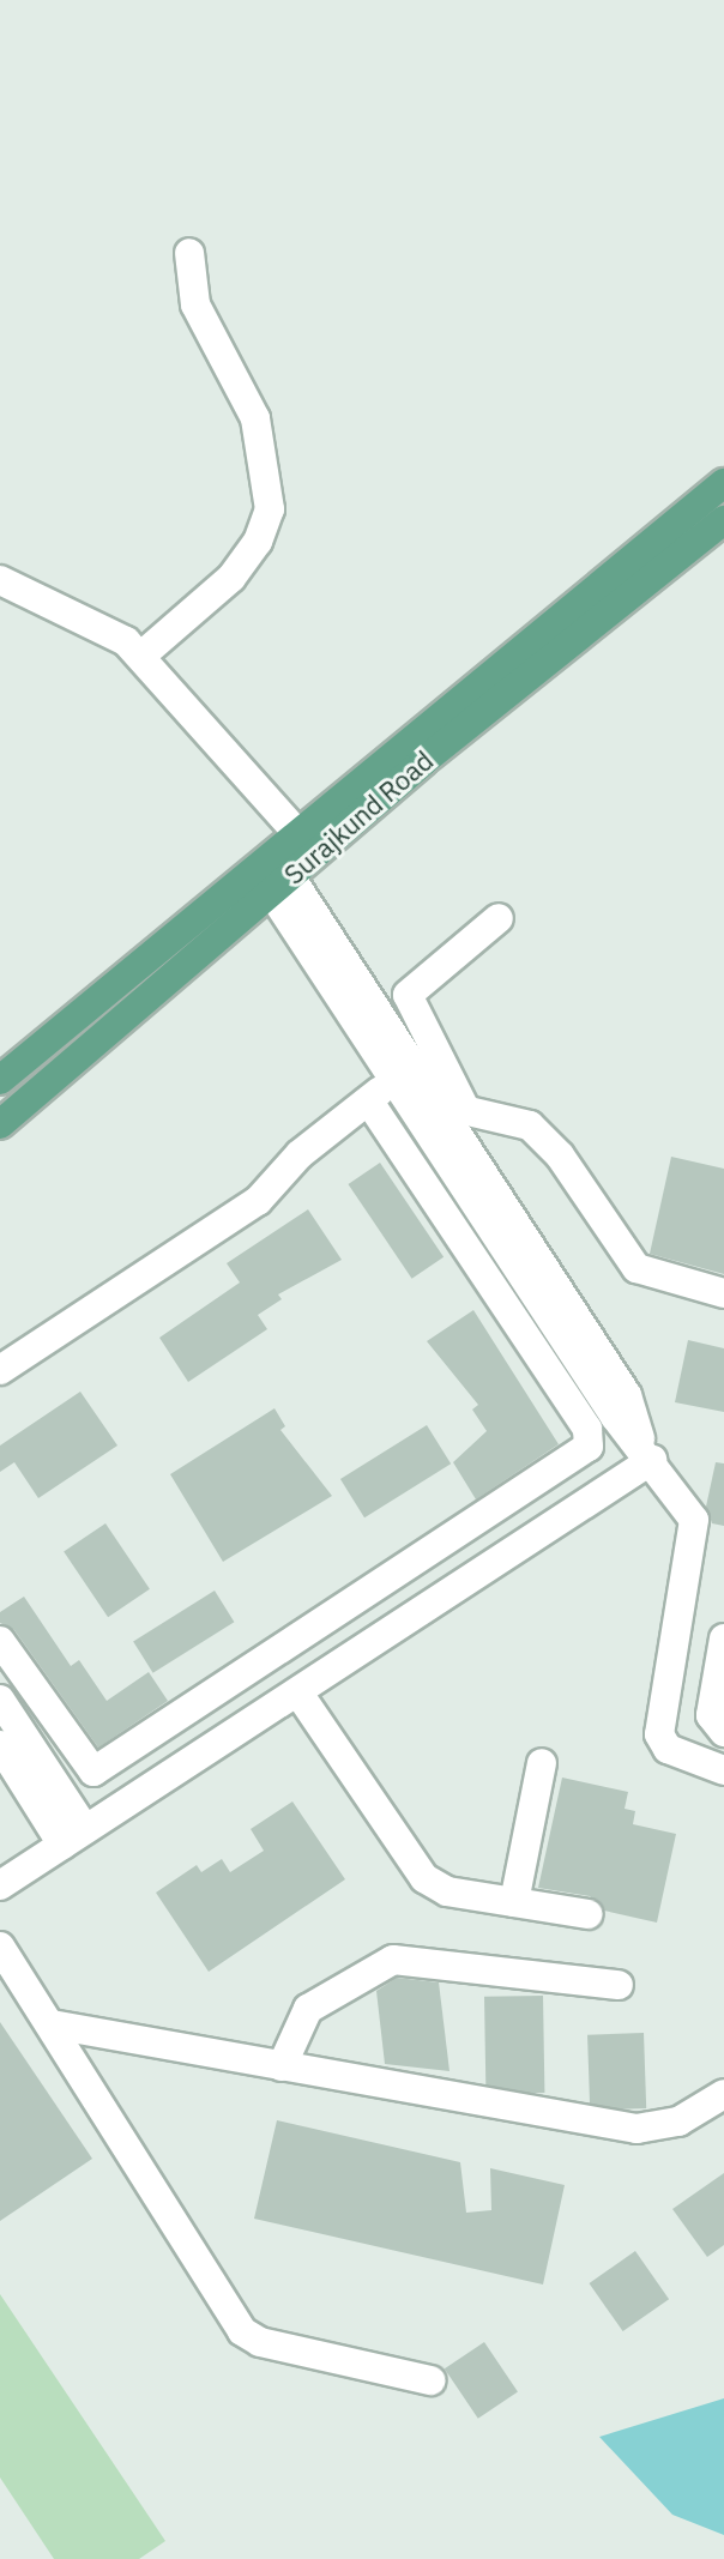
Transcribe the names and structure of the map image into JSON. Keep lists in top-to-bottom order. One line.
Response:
{"streets":{"main road":["Surajkund Road"]}}
